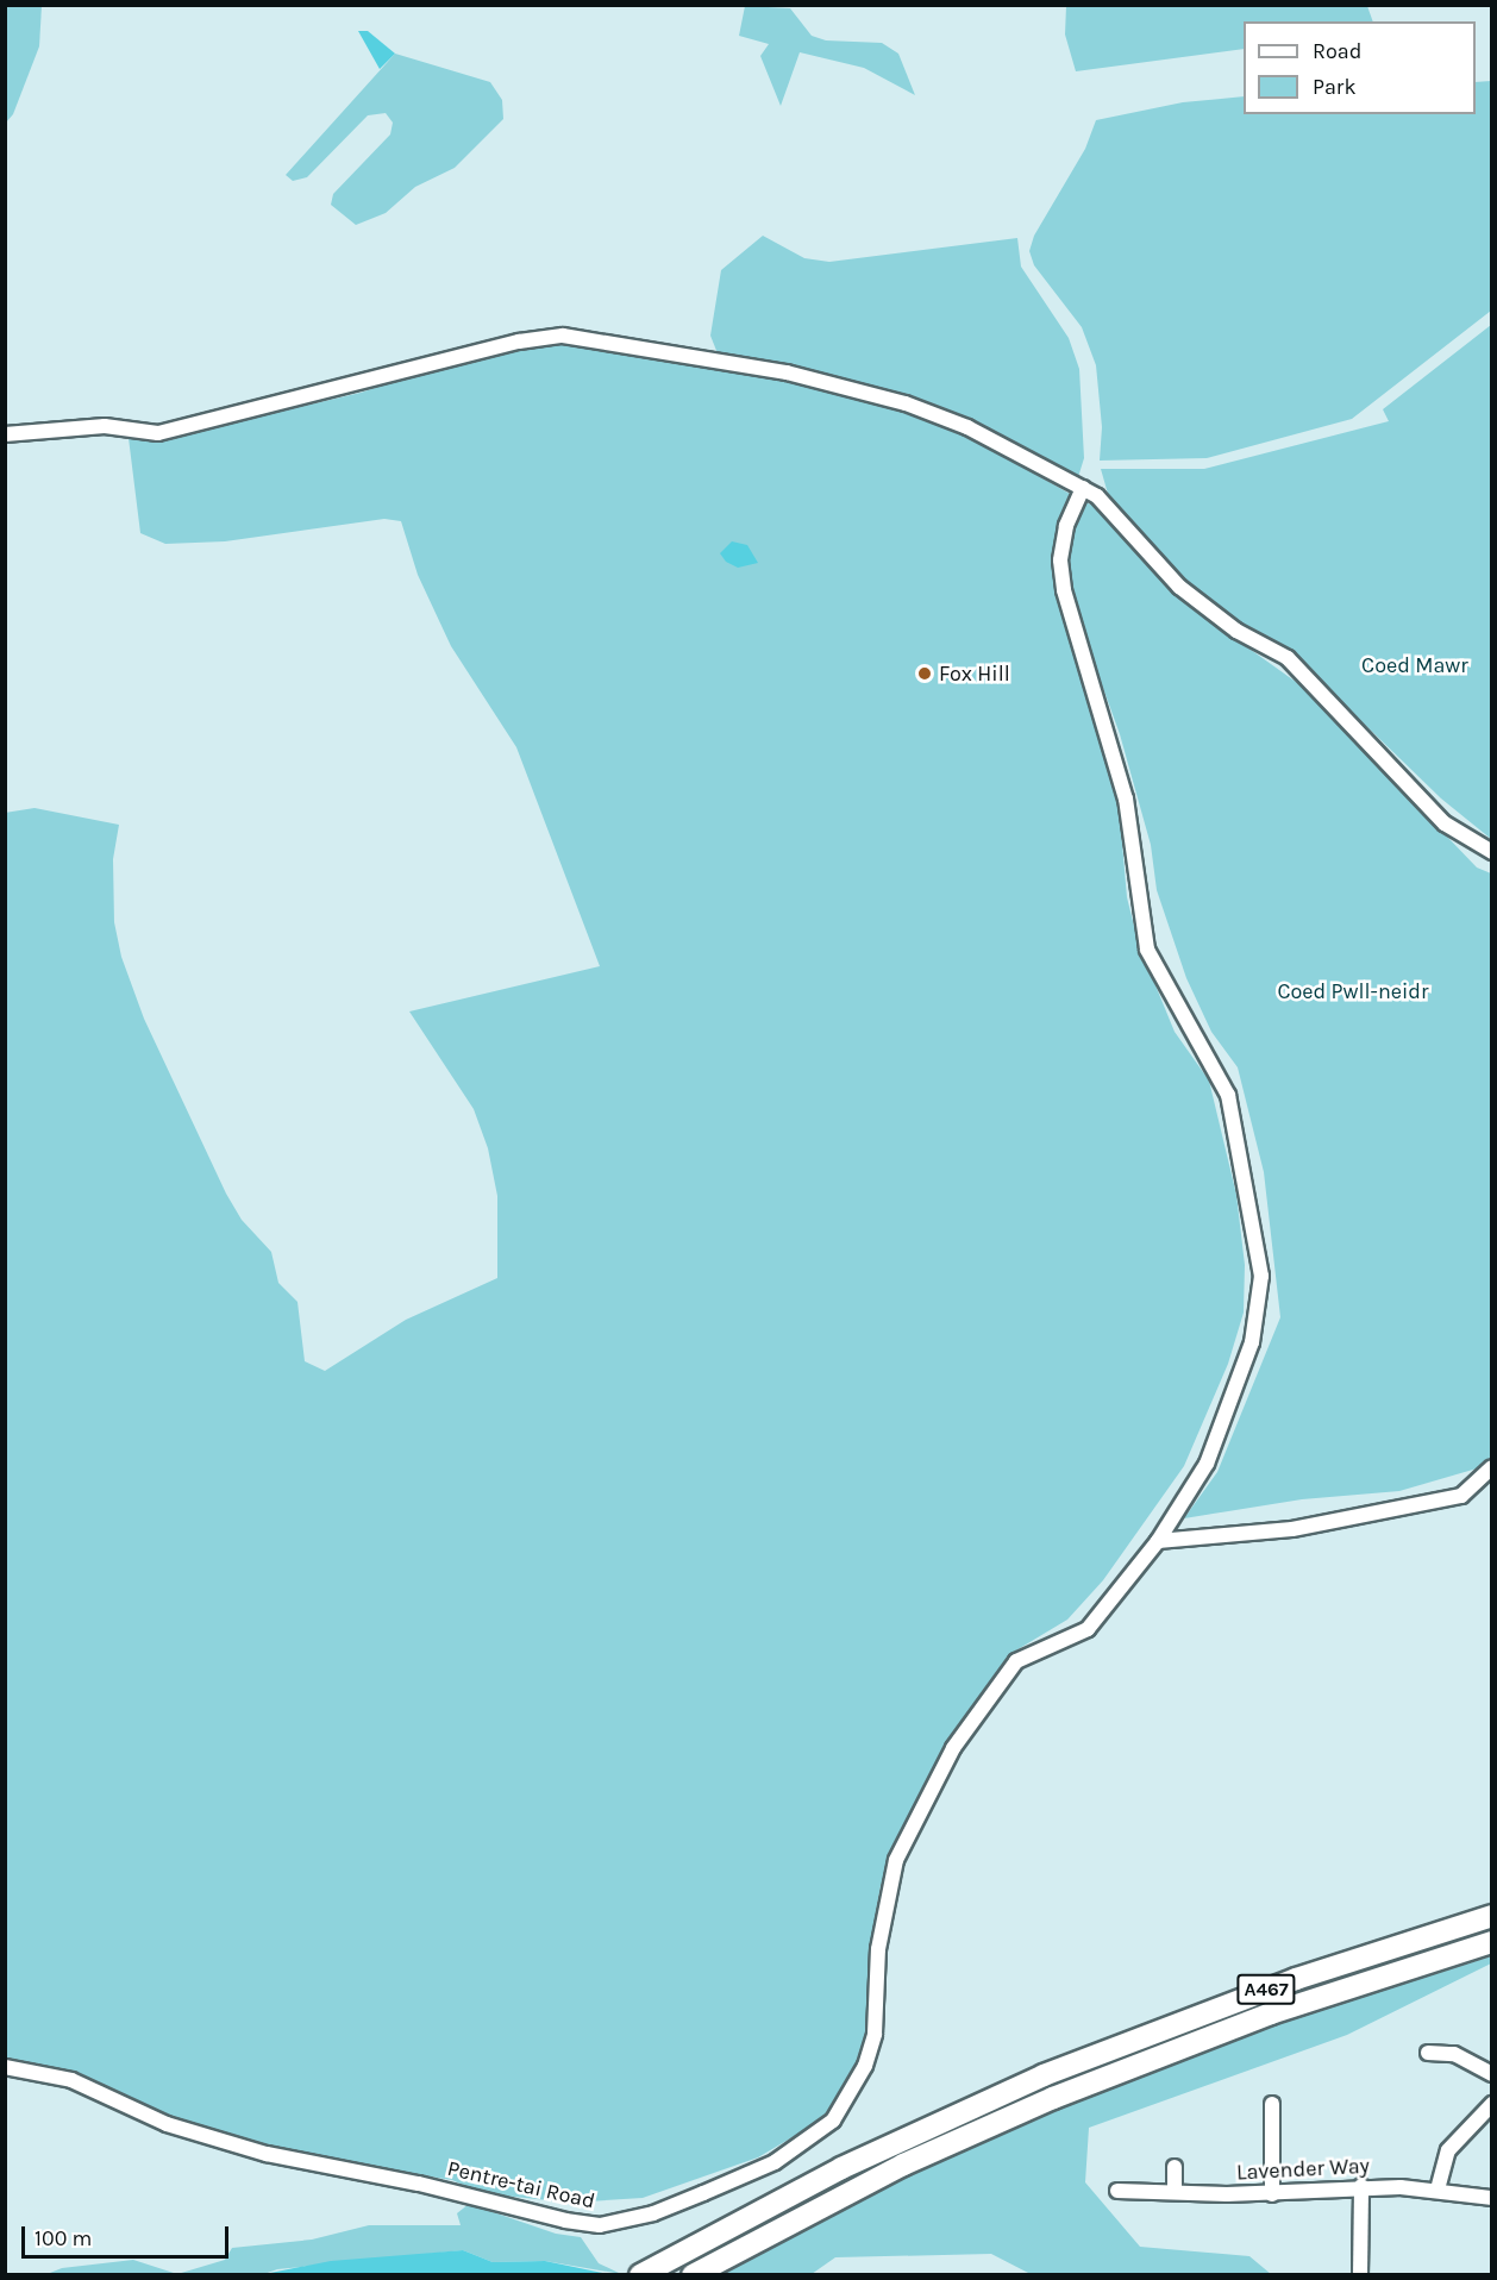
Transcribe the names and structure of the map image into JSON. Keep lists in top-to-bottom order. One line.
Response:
{"streets":{"main road":["A467"],"street":["Lavender Way","Pentre-tai Road"]},"parks":["Coed Mawr","Coed Pwll-neidr"],"places":["Fox Hill"],"legend":["Road","Park"],"scale_bar":"100 m"}
